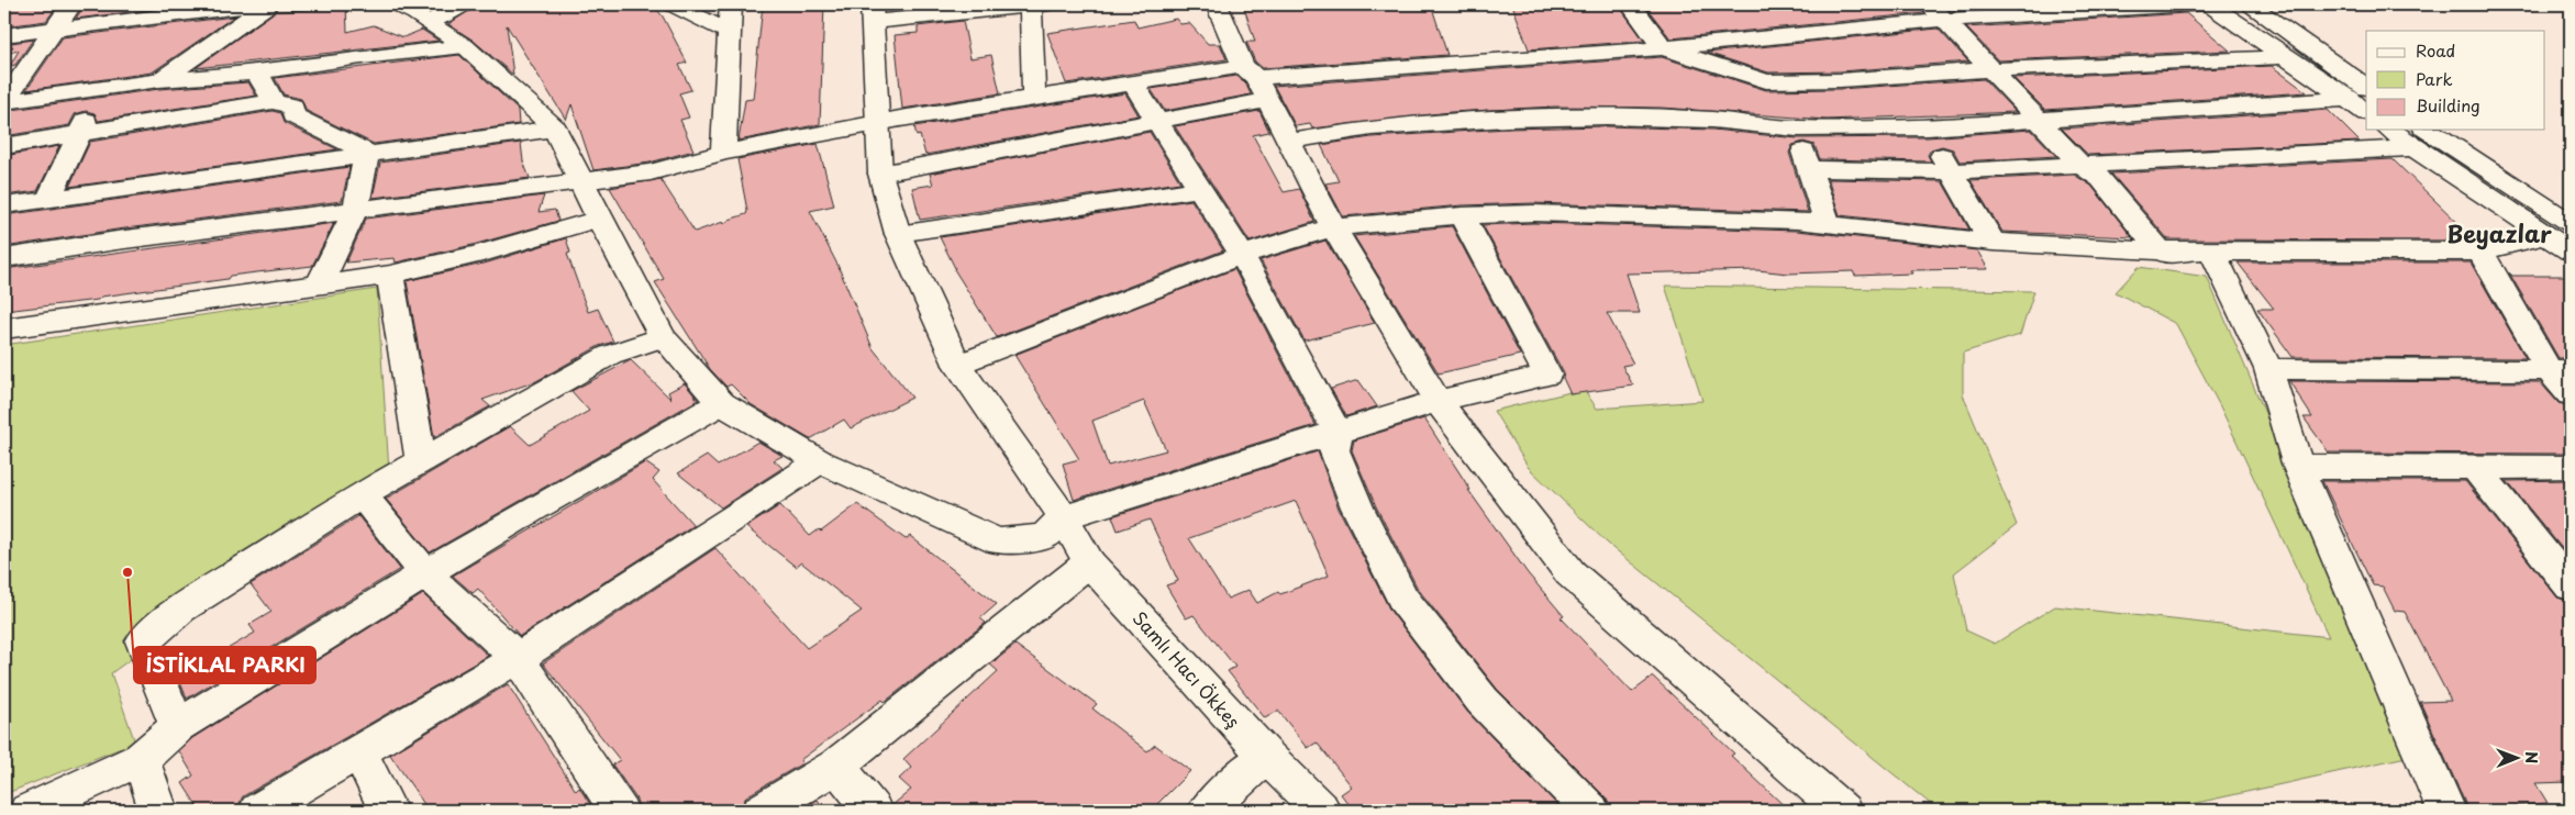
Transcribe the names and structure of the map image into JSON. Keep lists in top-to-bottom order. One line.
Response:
{"streets":{"street":["Samlı Hacı Ökkeş"]},"districts":["Beyazlar"],"places":["İSTİKLAL PARKI"],"legend":["Road","Park","Building"],"north":"right"}
